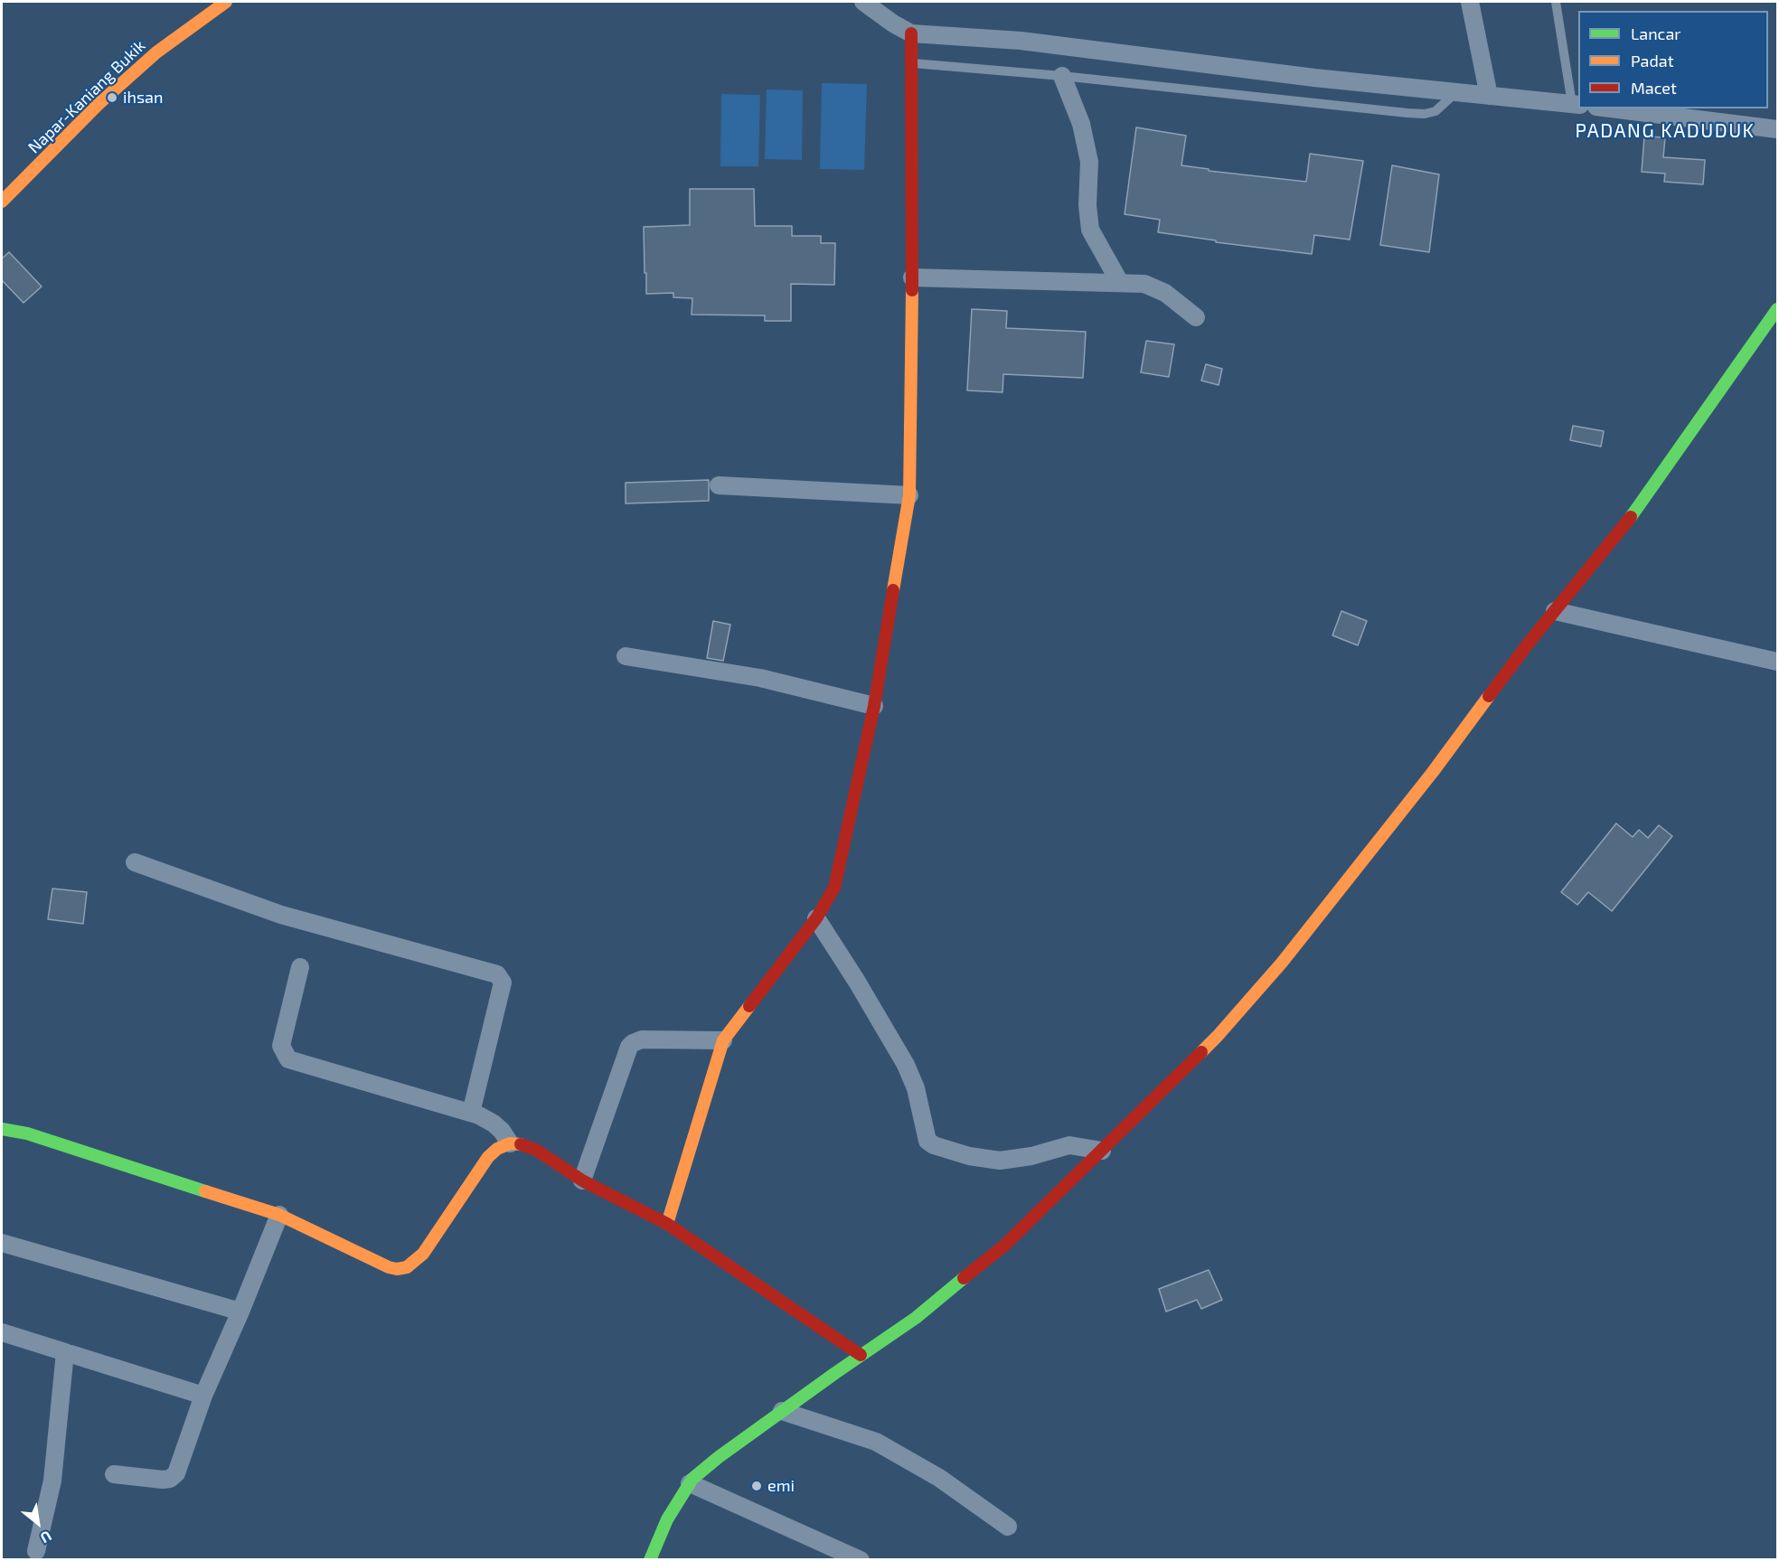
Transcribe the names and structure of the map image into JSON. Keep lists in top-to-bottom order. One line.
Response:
{"streets":{"street":["Napar-Kaniang Bukik"]},"districts":["PADANG KADUDUK"],"places":["ihsan","emi"],"legend":["Lancar","Padat","Macet"],"north":"bottom right"}
